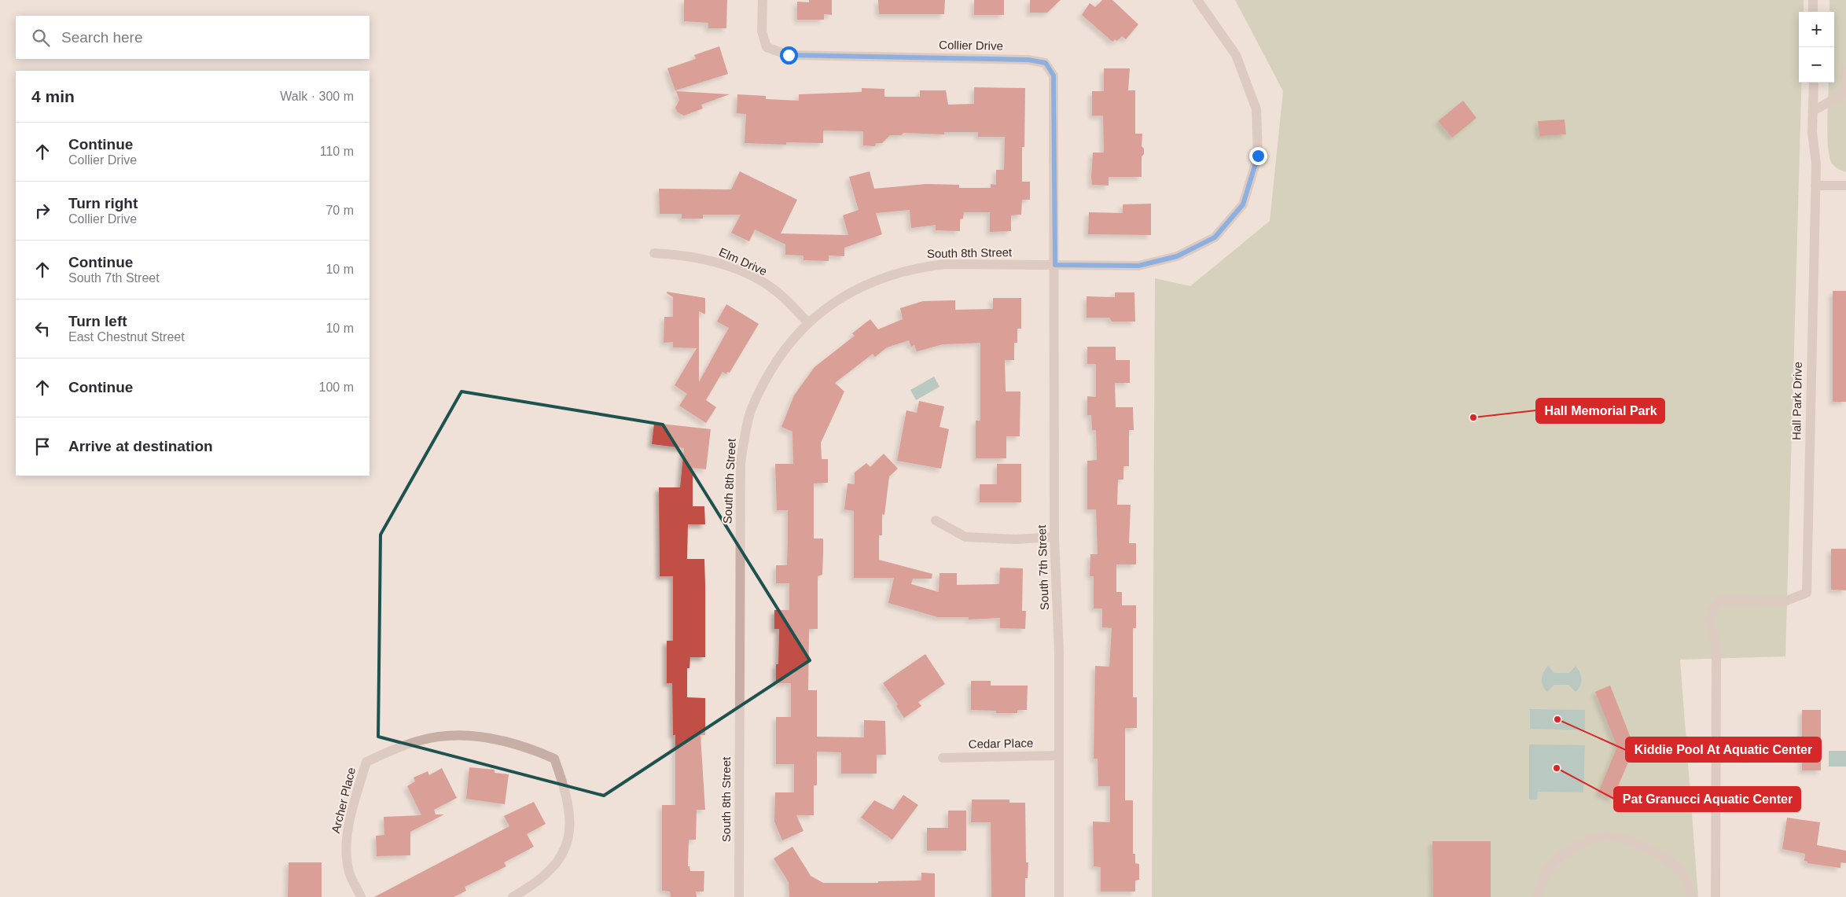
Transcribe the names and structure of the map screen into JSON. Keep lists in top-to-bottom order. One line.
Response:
{"streets":{"street":["Collier Drive","South 8th Street","Elm Drive","Hall Park Drive","South 7th Street","Cedar Place","Archer Place"]},"crossings":[["Collier Drive","South 7th Street"],["South 8th Street","Elm Drive"],["South 8th Street","South 7th Street"],["South 7th Street","Cedar Place"]],"places":["Hall Memorial Park","Kiddie Pool At Aquatic Center","Pat Granucci Aquatic Center"],"page":{"map_buttons":["+","−"],"search":"Search here","heading":["4 min","Walk · 300 m"],"list":[["Continue","Collier Drive","110 m"],["Turn right","Collier Drive","70 m"],["Continue","South 7th Street","10 m"],["Turn left","East Chestnut Street","10 m"],["Continue","100 m"],"Arrive at destination"]}}
